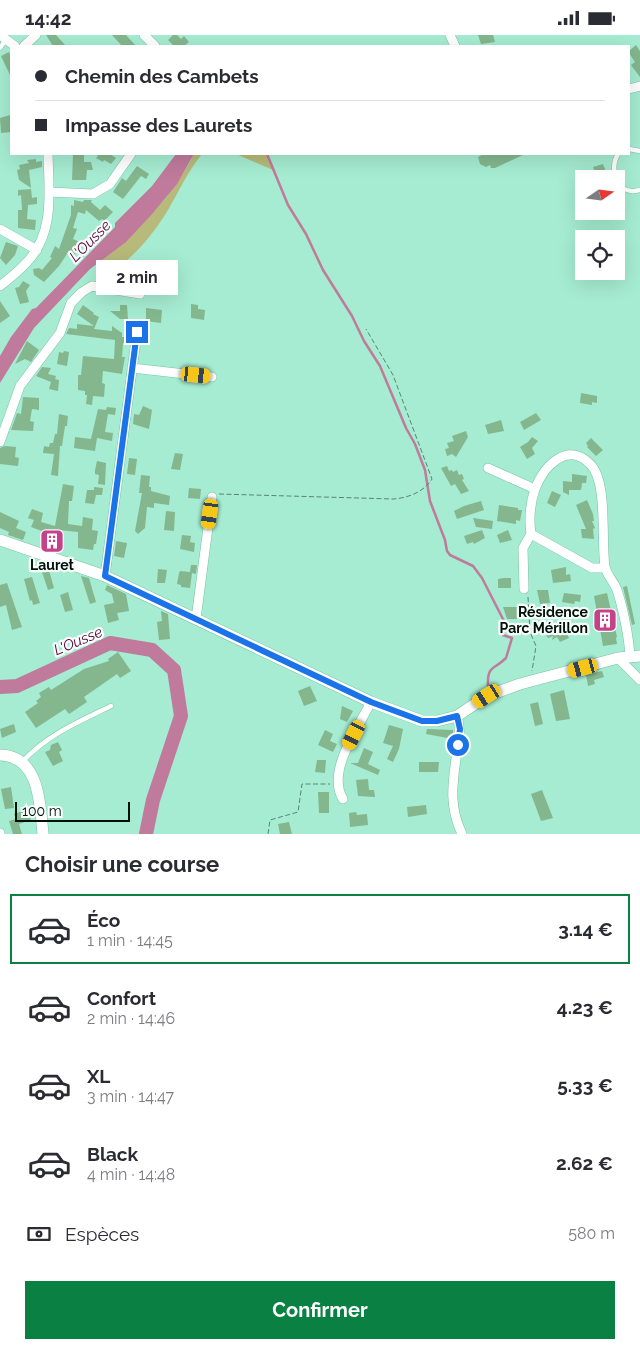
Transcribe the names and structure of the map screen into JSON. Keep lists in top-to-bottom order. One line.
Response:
{"water":["L'Ousse"],"places":{"building":["Lauret","Résidence Parc Mérillon"]},"scale_bar":"100 m","north":"right","page":{"status":"14:42","banner":["Chemin des Cambets","Impasse des Laurets"],"bubble":"2 min","scale":"100 m","heading":"Choisir une course","list":[{"name":"Éco","note":"1 min · 14:45","value":"3.14 €"},{"name":"Confort","note":"2 min · 14:46","value":"4.23 €"},{"name":"XL","note":"3 min · 14:47","value":"5.33 €"},{"name":"Black","note":"4 min · 14:48","value":"2.62 €"}],"pay":["Espèces","580 m"],"buttons":"Confirmer"}}
